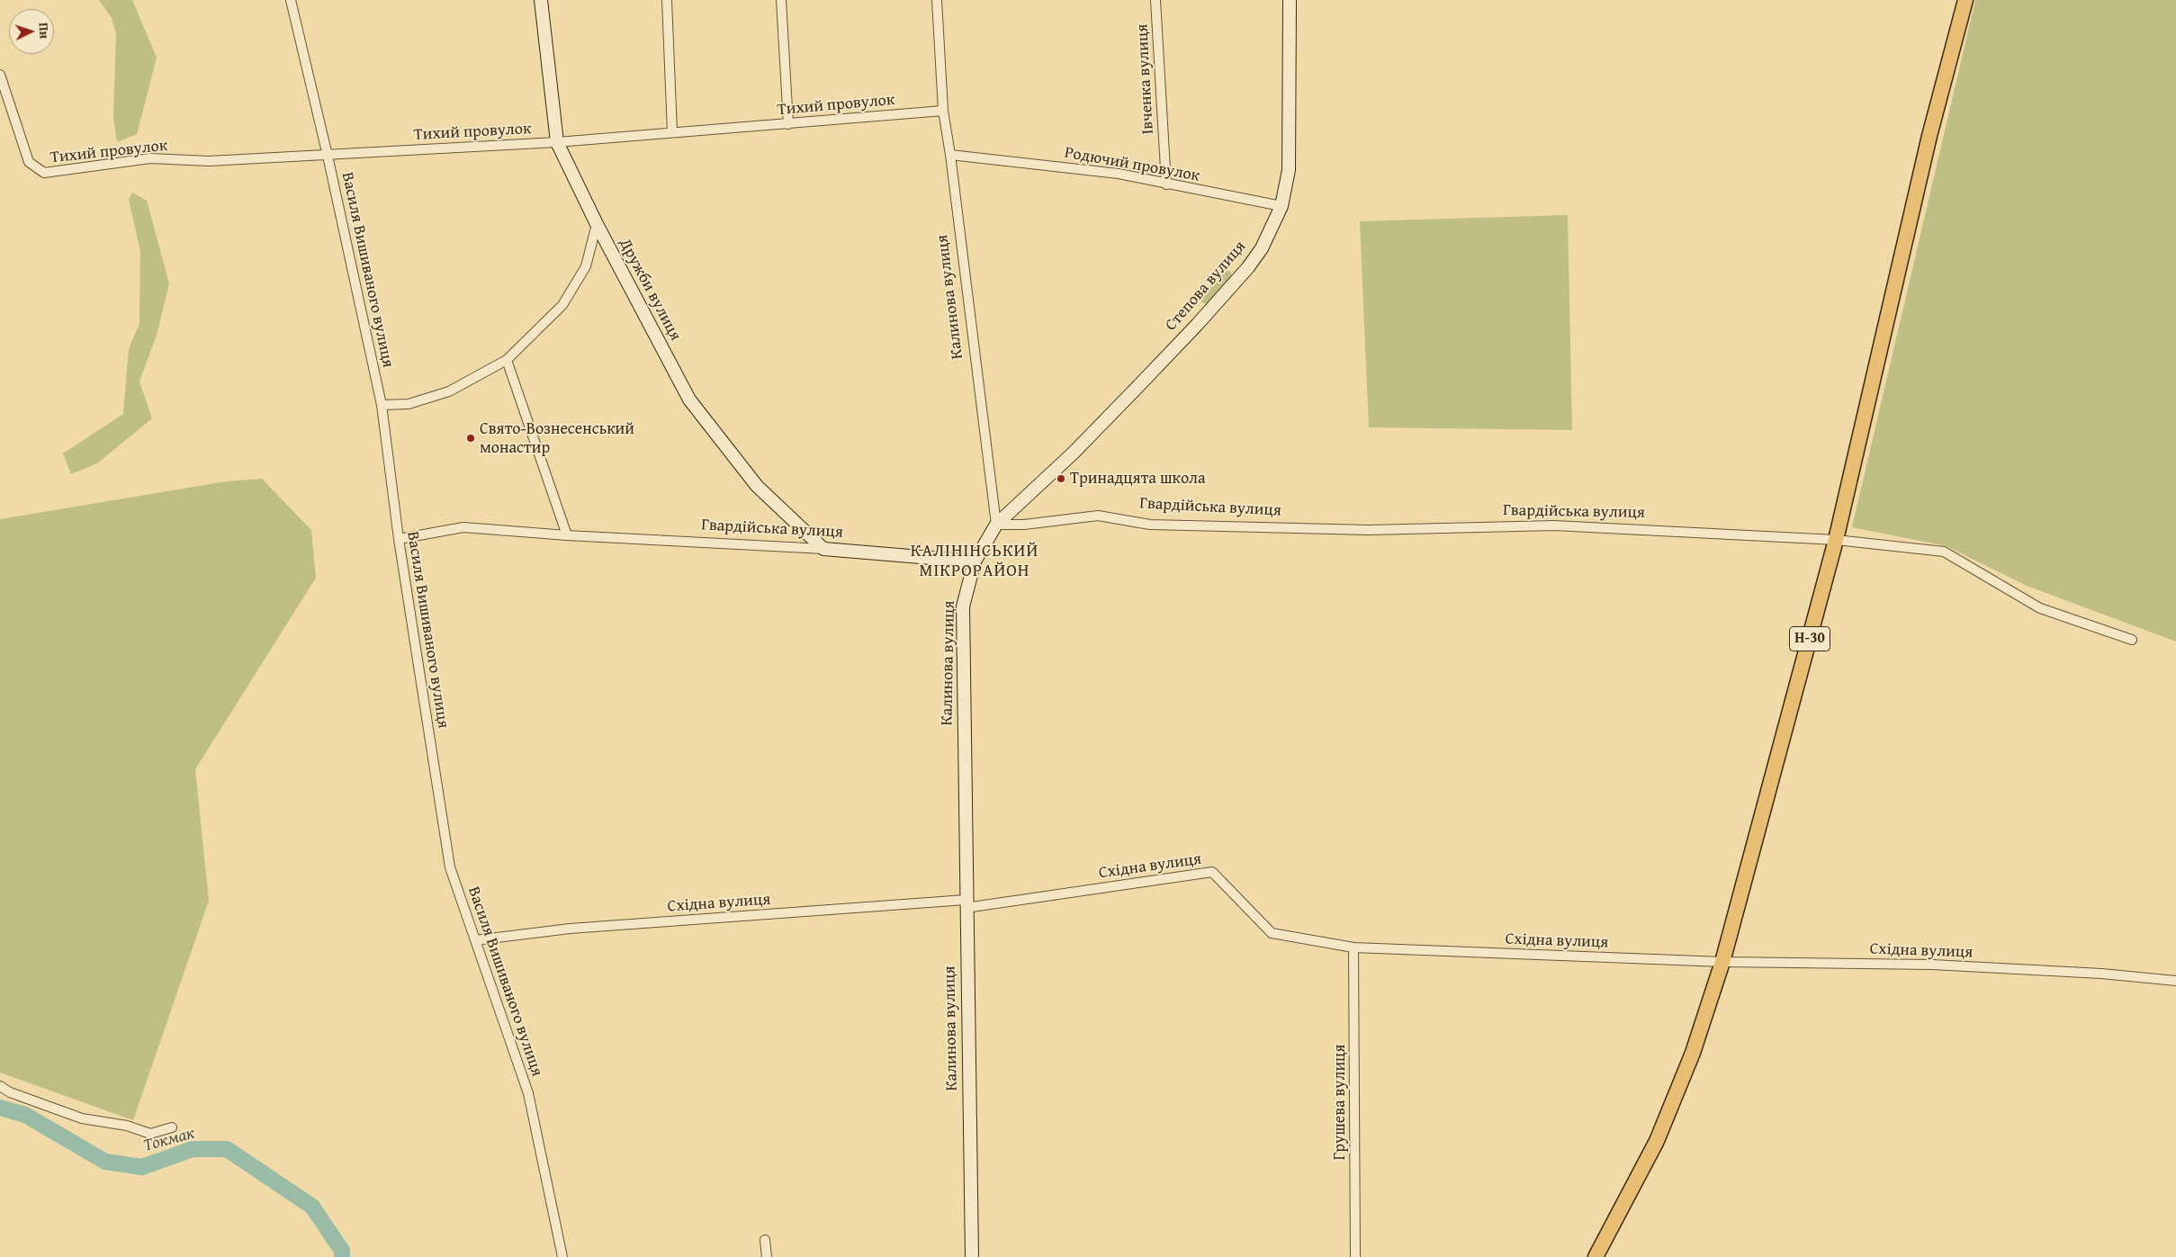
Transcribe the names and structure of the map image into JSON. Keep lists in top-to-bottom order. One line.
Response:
{"streets":{"main road":["Н-30"],"street":["Івченка вулиця","Тихий провулок","Родючий провулок","Василя Вишиваного вулиця","Степова вулиця","Дружби вулиця","Калинова вулиця","Гвардійська вулиця","Східна вулиця","Грушева вулиця"]},"crossings":[["Івченка вулиця","Родючий провулок"],["Тихий провулок","Василя Вишиваного вулиця"],["Тихий провулок","Дружби вулиця"],["Тихий провулок","Калинова вулиця"],["Родючий провулок","Степова вулиця"],["Родючий провулок","Калинова вулиця"],["Василя Вишиваного вулиця","Гвардійська вулиця"],["Василя Вишиваного вулиця","Східна вулиця"],["Степова вулиця","Калинова вулиця"],["Степова вулиця","Гвардійська вулиця"],["Дружби вулиця","Гвардійська вулиця"],["Калинова вулиця","Гвардійська вулиця"],["Калинова вулиця","Східна вулиця"],["Гвардійська вулиця","Н-30"],["Н-30","Східна вулиця"],["Східна вулиця","Грушева вулиця"]],"districts":["КАЛІНІНСЬКИЙ МІКРОРАЙОН"],"water":["Токмак"],"places":["Cвято-Вознесенський монастир","Тринадцята школа"],"north":"right"}
